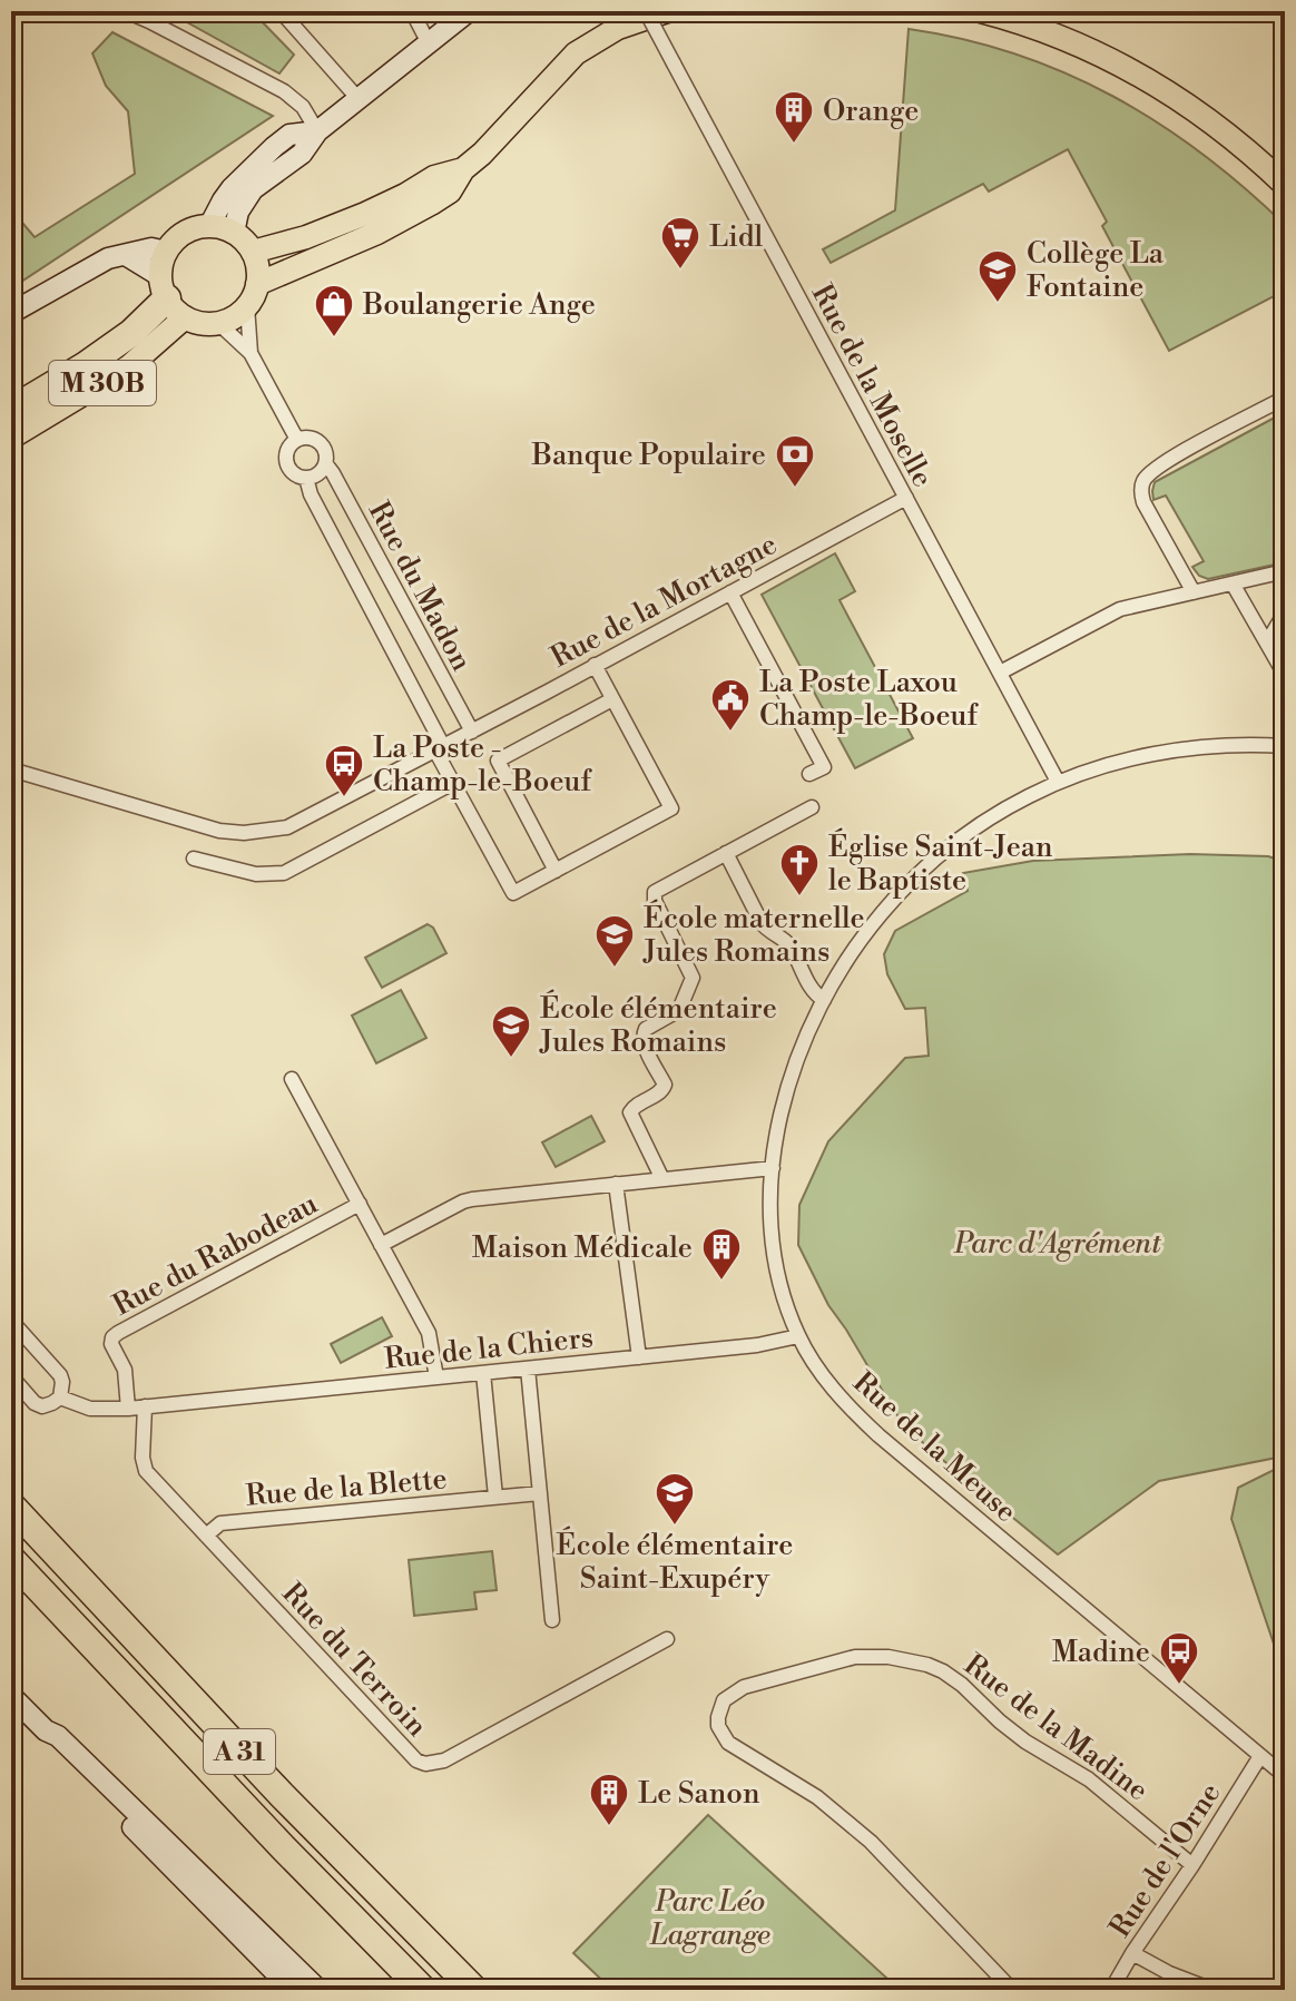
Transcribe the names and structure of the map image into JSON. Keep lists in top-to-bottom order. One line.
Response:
{"streets":{"highway":["A 31"],"main road":["M 30B"],"street":["Rue de la Moselle","Rue du Madon","Rue de la Mortagne","Rue du Rabodeau","Rue de la Chiers","Rue de la Meuse","Rue de la Blette","Rue du Terroin","Rue de la Madine","Rue de l'Orne"]},"crossings":[["Rue de la Moselle","Rue de la Mortagne"],["Rue de la Moselle","Rue de la Meuse"],["Rue du Madon","Rue de la Mortagne"],["Rue du Rabodeau","Rue de la Chiers"],["Rue de la Chiers","Rue de la Meuse"],["Rue de la Chiers","Rue du Terroin"],["Rue de la Meuse","Rue de l'Orne"],["Rue de la Blette","Rue du Terroin"],["Rue de la Madine","Rue de l'Orne"]],"parks":["Parc d'Agrément","Parc Léo Lagrange"],"places":{"building":["Orange","Maison Médicale","Le Sanon"],"supermarket":["Lidl"],"school or university":["Collège La Fontaine","École maternelle Jules Romains","École élémentaire Jules Romains","École élémentaire Saint-Exupéry"],"shop":["Boulangerie Ange"],"bank":["Banque Populaire"],"public building":["La Poste Laxou Champ-le-Boeuf"],"bus stop":["La Poste - Champ-le-Boeuf","Madine"],"church":["Église Saint-Jean le Baptiste"]}}
